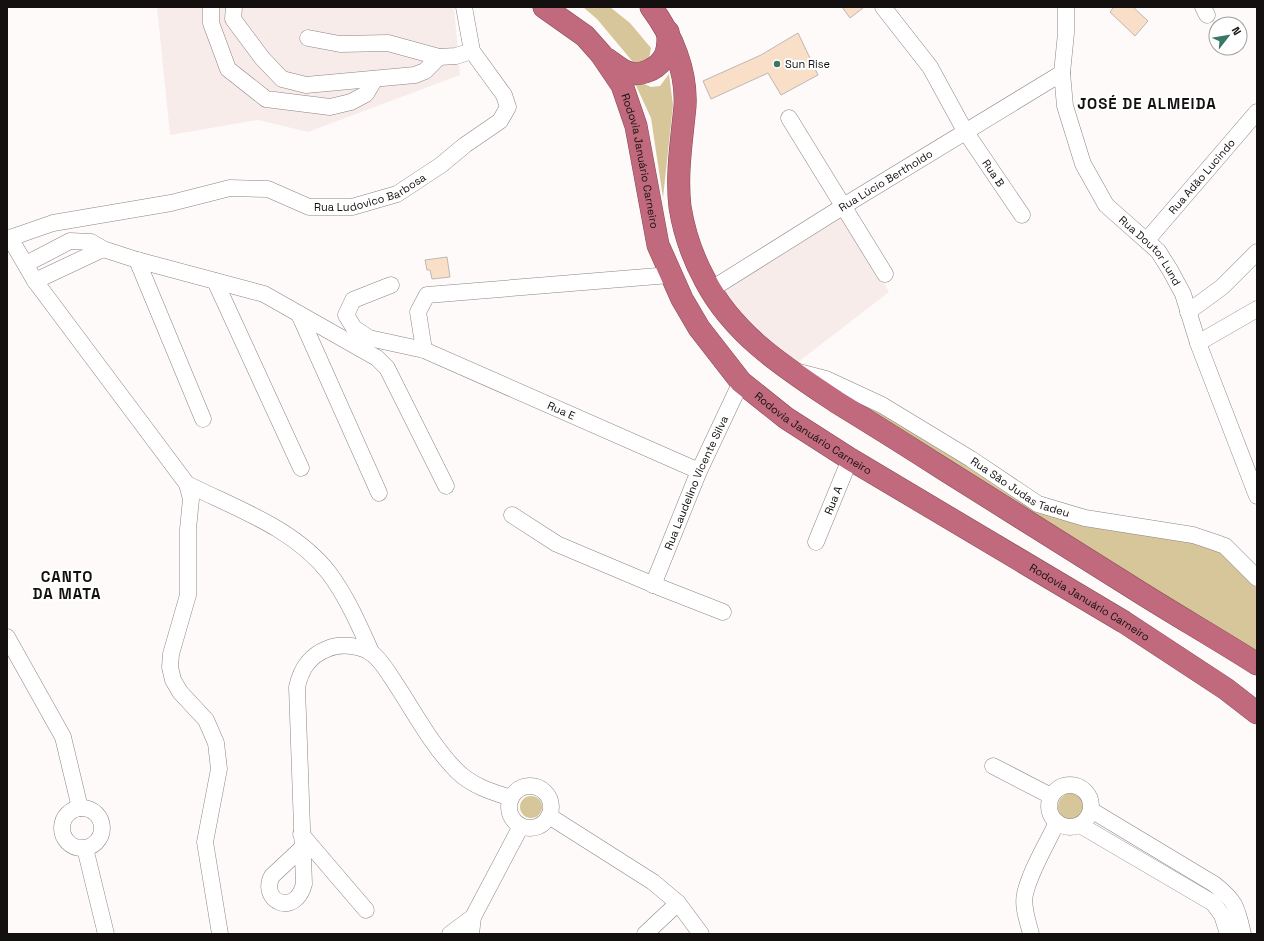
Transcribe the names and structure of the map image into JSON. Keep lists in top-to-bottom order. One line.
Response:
{"streets":{"highway":["Rodovia Januário Carneiro"],"street":["Rua B","Rua Adão Lucindo","Rua Lúcio Bertholdo","Rua Ludovico Barbosa","Rua Doutor Lund","Rua E","Rua Laudelino Vicente Silva","Rua São Judas Tadeu","Rua A"]},"crossings":[["Rodovia Januário Carneiro","Rua Laudelino Vicente Silva"],["Rodovia Januário Carneiro","Rua A"],["Rua B","Rua Lúcio Bertholdo"],["Rua Adão Lucindo","Rua Doutor Lund"],["Rua Lúcio Bertholdo","Rua Doutor Lund"],["Rua E","Rua Laudelino Vicente Silva"]],"districts":["JOSÉ DE ALMEIDA","CANTO DA MATA"],"places":["Sun Rise"],"north":"top right"}
